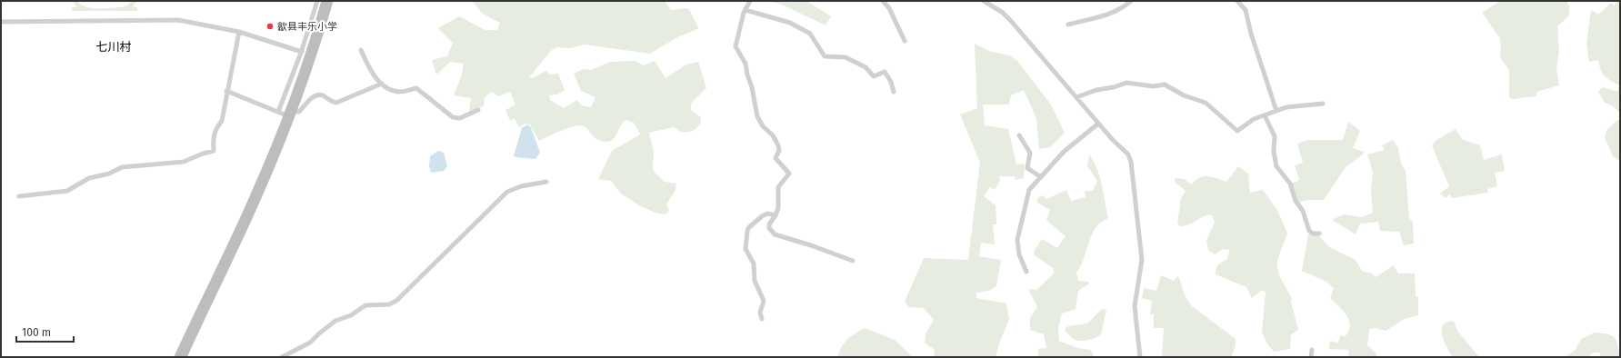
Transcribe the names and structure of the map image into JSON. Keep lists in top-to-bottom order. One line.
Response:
{"districts":["七川村"],"places":["歙县丰乐小学"],"scale_bar":"100 m"}
